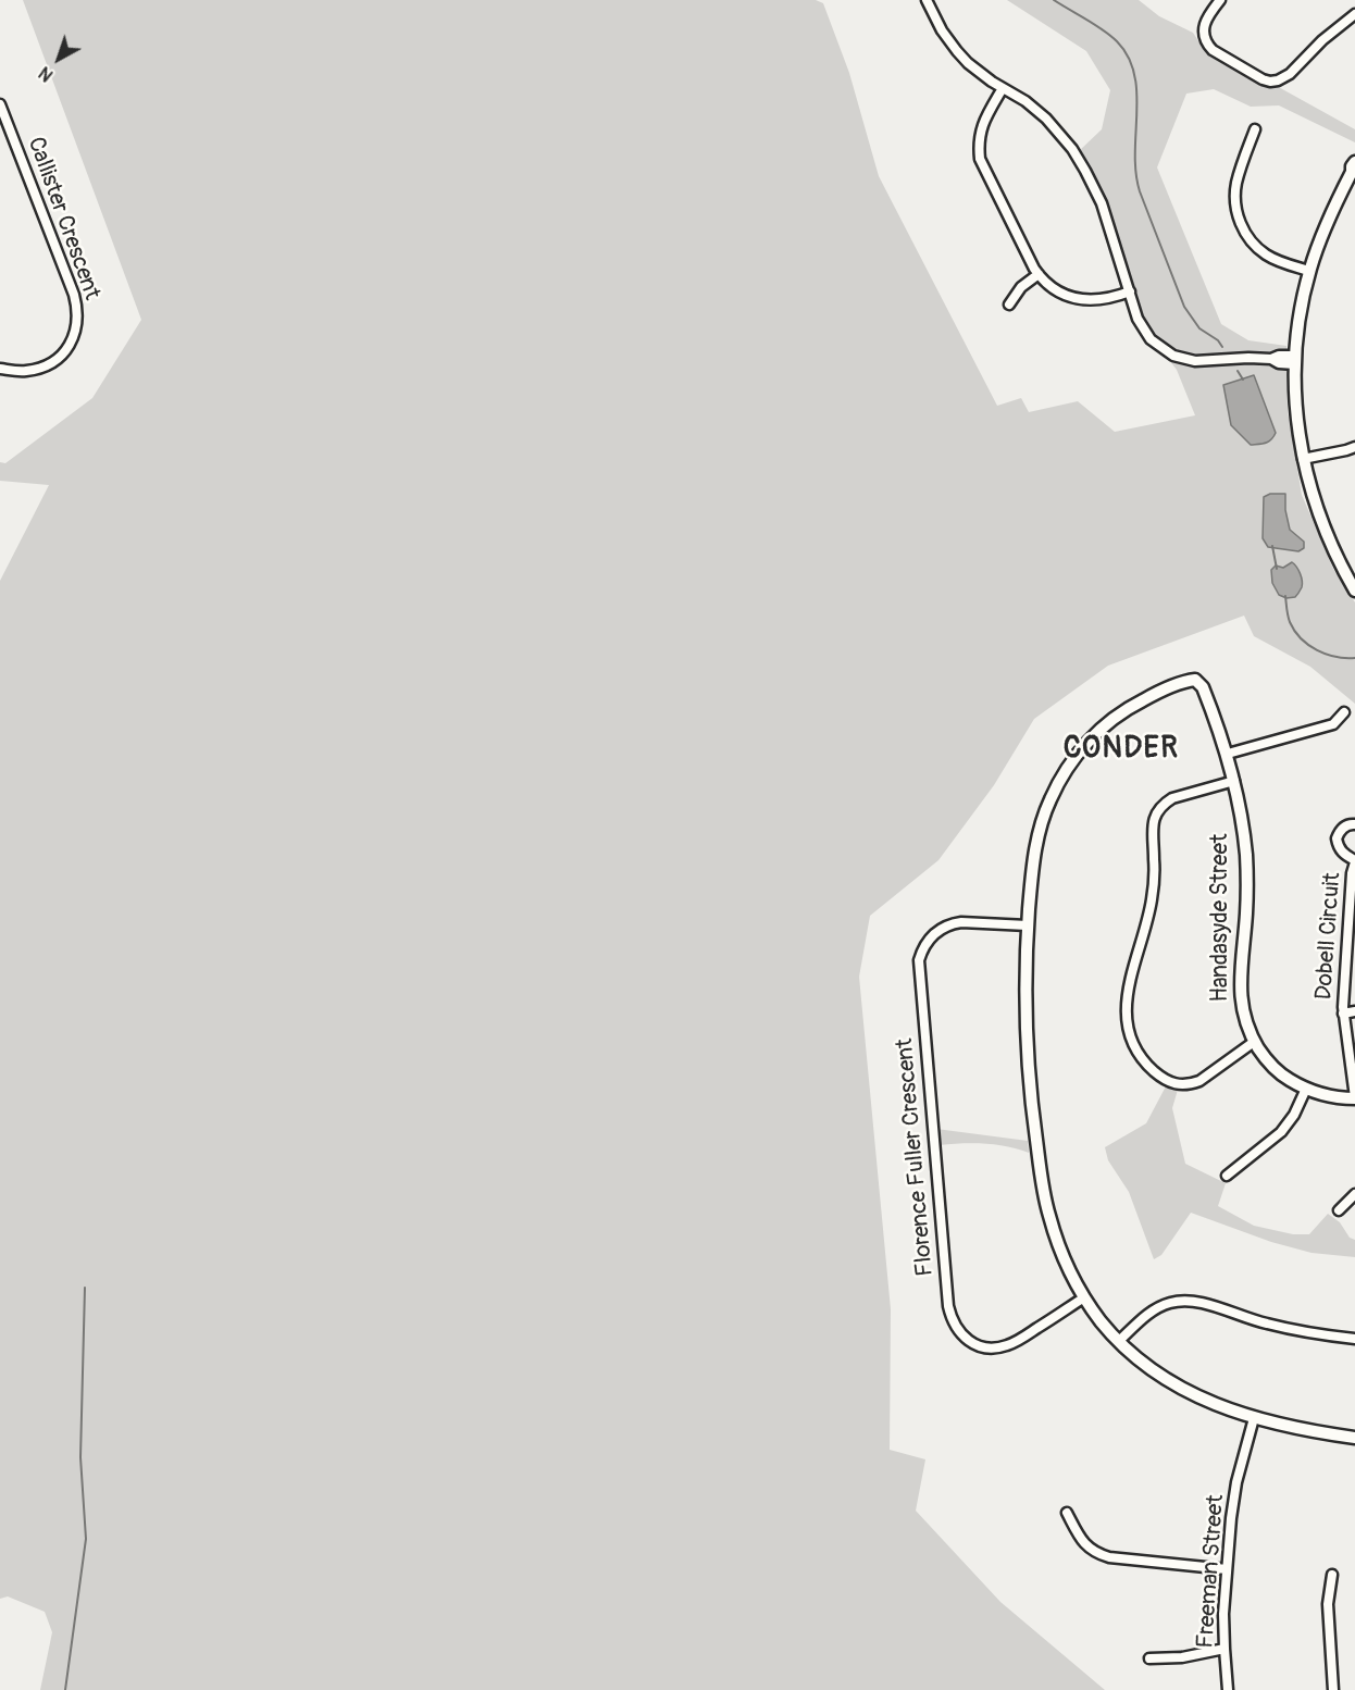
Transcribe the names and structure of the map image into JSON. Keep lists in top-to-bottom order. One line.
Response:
{"streets":{"street":["Callister Crescent","Handasyde Street","Dobell Circuit","Florence Fuller Crescent","Freeman Street"]},"crossings":[["Handasyde Street","Dobell Circuit"],["Handasyde Street","Florence Fuller Crescent"]],"districts":["CONDER"],"north":"bottom left"}
